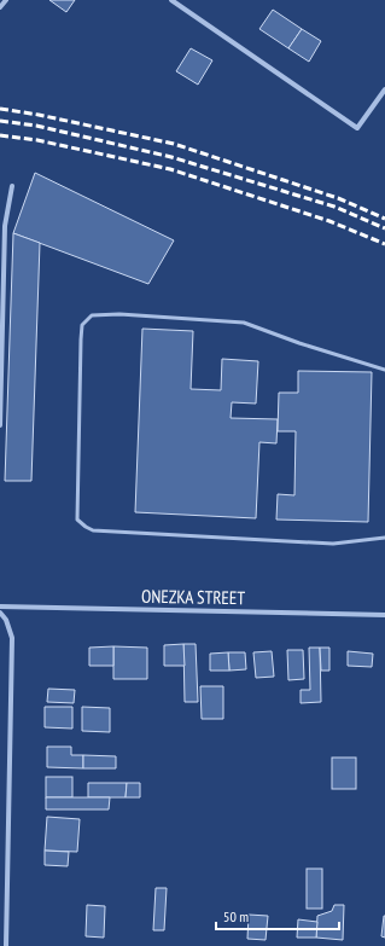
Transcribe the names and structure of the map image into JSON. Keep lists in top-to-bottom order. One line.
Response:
{"streets":{"street":["ONEZKA STREET"]},"scale_bar":"50 m"}
